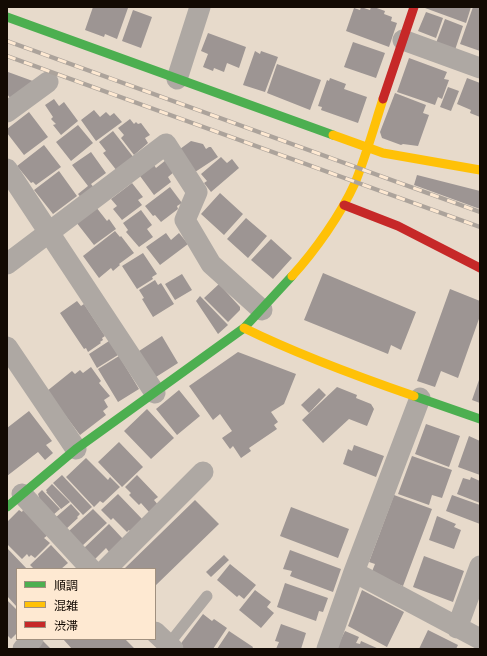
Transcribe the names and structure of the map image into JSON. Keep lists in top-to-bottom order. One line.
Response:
{"legend":["順調","混雑","渋滞"]}
